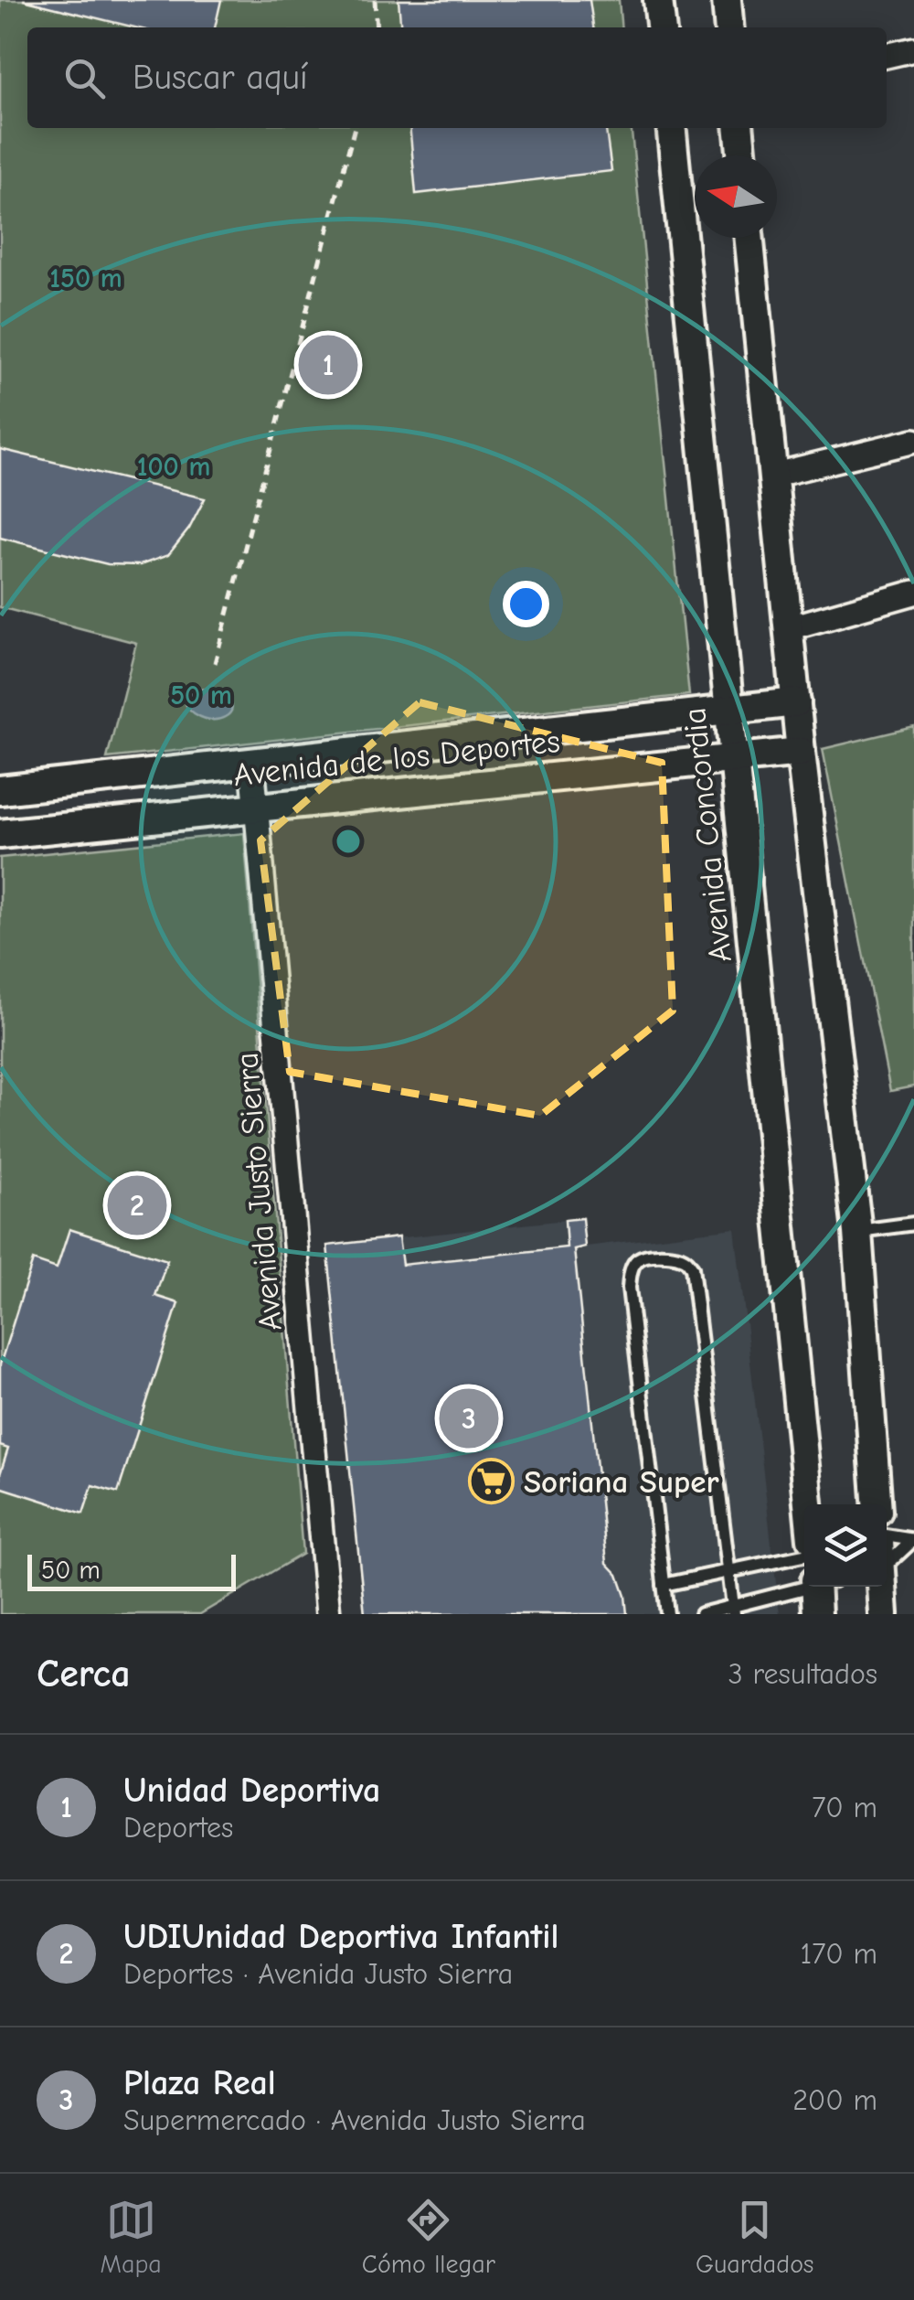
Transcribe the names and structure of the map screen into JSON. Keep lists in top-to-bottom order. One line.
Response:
{"streets":{"street":["Avenida de los Deportes","Avenida Concordia","Avenida Justo Sierra"]},"crossings":[["Avenida de los Deportes","Avenida Concordia"],["Avenida de los Deportes","Avenida Justo Sierra"]],"places":{"supermarket":["Soriana Super"]},"scale_bar":"50 m","north":"left","page":{"search":"Buscar aquí","pins":["1","2","3"],"scale":"50 m","heading":["Cerca","3 resultados"],"list":[{"mark":"1","name":"Unidad Deportiva","note":"Deportes","value":"70 m"},{"mark":"2","name":"UDIUnidad Deportiva Infantil","note":"Deportes · Avenida Justo Sierra","value":"170 m"},{"mark":"3","name":"Plaza Real","note":"Supermercado · Avenida Justo Sierra","value":"200 m"}],"nav":["Mapa","Cómo llegar","Guardados"]},"rings":["150 m","100 m","50 m"]}
